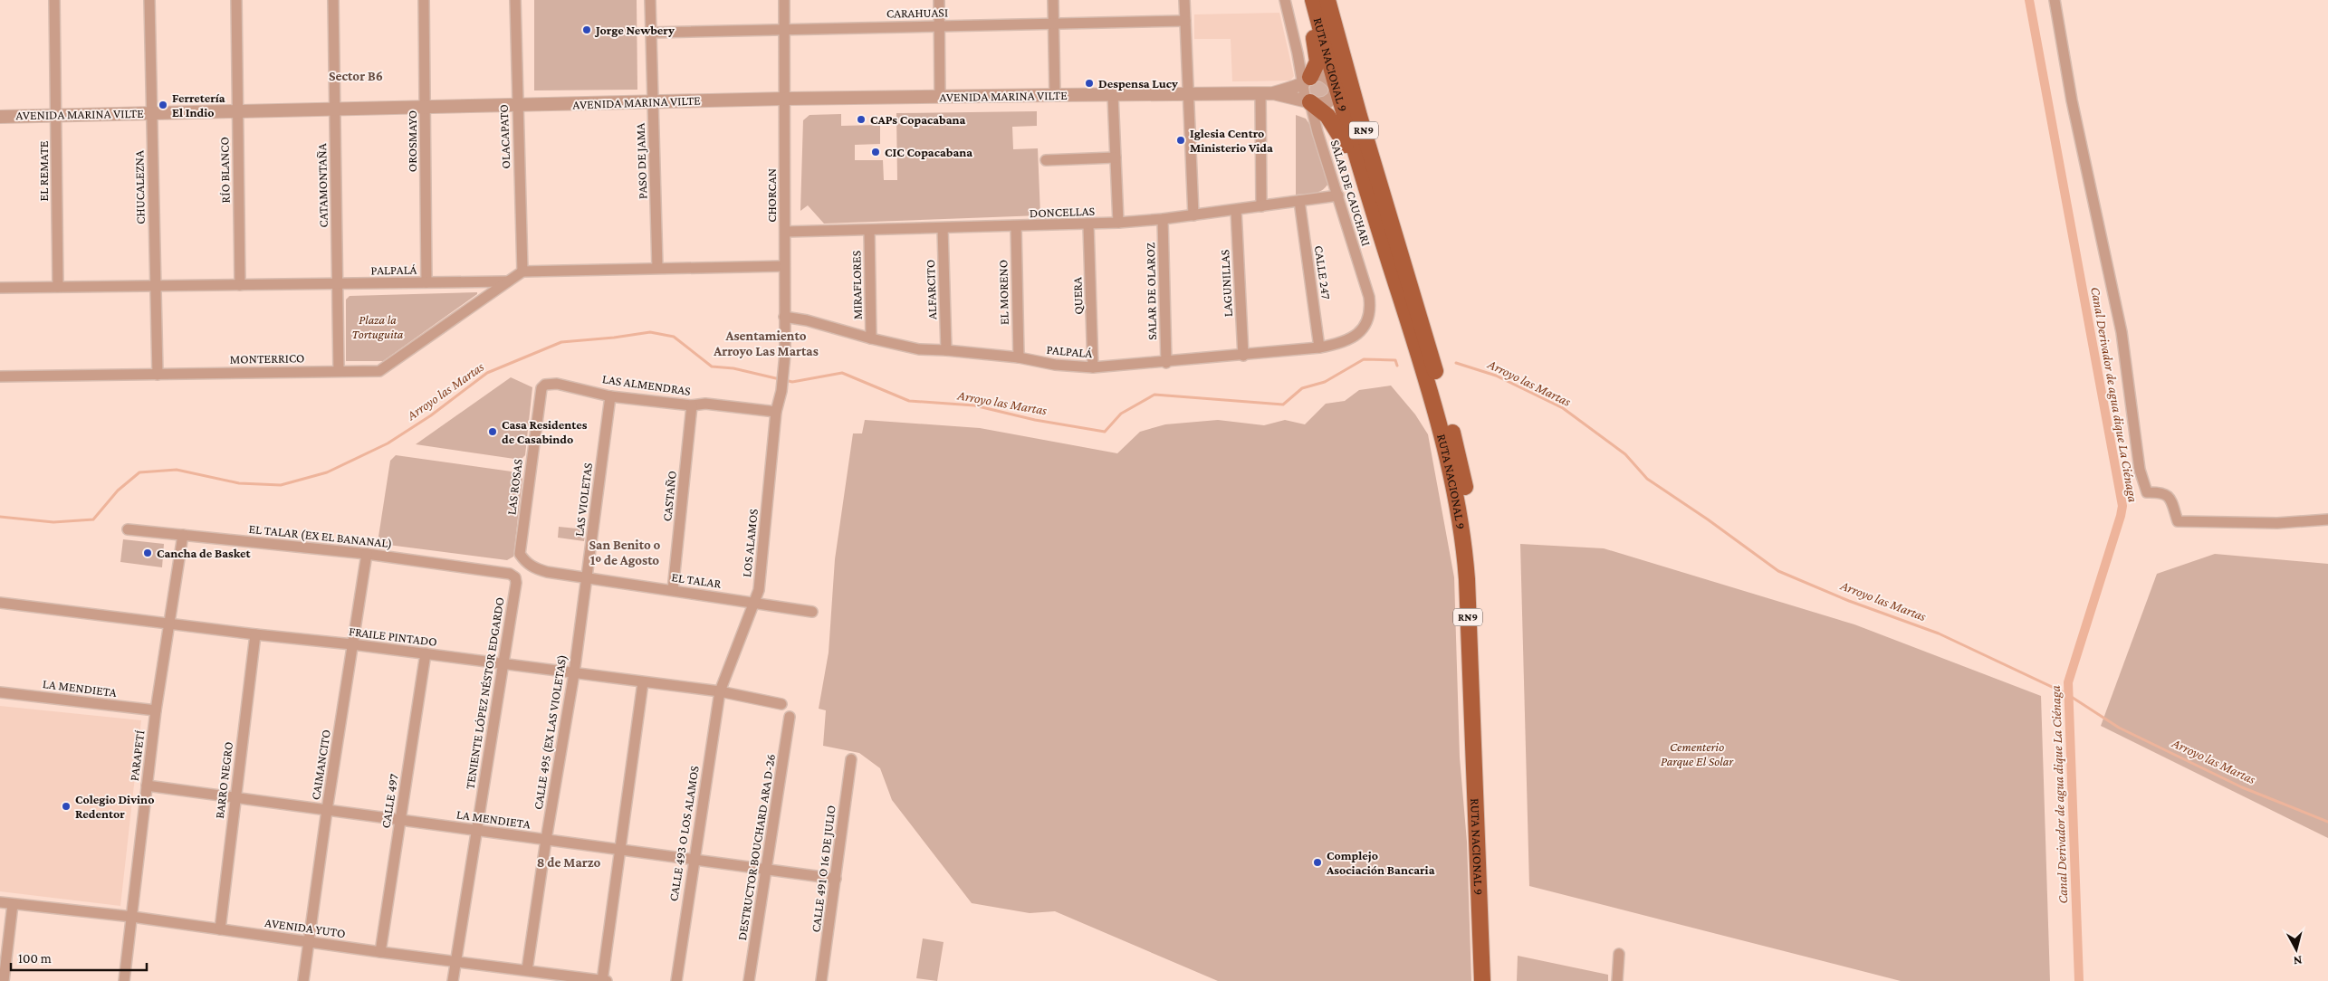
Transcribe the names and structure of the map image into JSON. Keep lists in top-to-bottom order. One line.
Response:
{"streets":{"main road":["RUTA NACIONAL 9","RN9"],"street":["CARAHUASI","AVENIDA MARINA VILTE","OLACAPATO","OROSMAYO","PASO DE JAMA","RÍO BLANCO","EL REMATE","CATAMONTAÑA","CHUCALEZNA","SALAR DE CAUCHARI","CHORCAN","DONCELLAS","PALPALÁ","CALLE 247","LAGUNILLAS","MIRAFLORES","ALFARCITO","SALAR DE OLAROZ","EL MORENO","QUERA","MONTERRICO","LAS ALMENDRAS","LAS ROSAS","CASTAÑO","LAS VIOLETAS","EL TALAR (EX EL BANANAL)","LOS ALAMOS","EL TALAR","FRAILE PINTADO","LA MENDIETA","TENIENTE LÓPEZ NÉSTOR EDGARDO","CALLE 495 (EX LAS VIOLETAS)","PARAPETÍ","CAIMANCITO","BARRO NEGRO","CALLE 497","CALLE 493 O LOS ALAMOS","DESTRUCTOR BOUCHARD ARA D-26","CALLE 491 O 16 DE JULIO","AVENIDA YUTO"]},"crossings":[["CARAHUASI","PASO DE JAMA"],["CARAHUASI","CHORCAN"],["RUTA NACIONAL 9","AVENIDA MARINA VILTE"],["RUTA NACIONAL 9","SALAR DE CAUCHARI"],["AVENIDA MARINA VILTE","OLACAPATO"],["AVENIDA MARINA VILTE","OROSMAYO"],["AVENIDA MARINA VILTE","PASO DE JAMA"],["AVENIDA MARINA VILTE","RÍO BLANCO"],["AVENIDA MARINA VILTE","EL REMATE"],["AVENIDA MARINA VILTE","CATAMONTAÑA"],["AVENIDA MARINA VILTE","CHUCALEZNA"],["AVENIDA MARINA VILTE","SALAR DE CAUCHARI"],["AVENIDA MARINA VILTE","CHORCAN"],["OROSMAYO","PALPALÁ"],["RÍO BLANCO","PALPALÁ"],["EL REMATE","PALPALÁ"],["CATAMONTAÑA","PALPALÁ"],["CATAMONTAÑA","MONTERRICO"],["CHUCALEZNA","PALPALÁ"],["CHUCALEZNA","MONTERRICO"],["SALAR DE CAUCHARI","DONCELLAS"],["SALAR DE CAUCHARI","PALPALÁ"],["CHORCAN","DONCELLAS"],["CHORCAN","PALPALÁ"],["CHORCAN","LOS ALAMOS"],["DONCELLAS","CALLE 247"],["DONCELLAS","LAGUNILLAS"],["DONCELLAS","MIRAFLORES"],["DONCELLAS","ALFARCITO"],["DONCELLAS","SALAR DE OLAROZ"],["DONCELLAS","EL MORENO"],["DONCELLAS","QUERA"],["PALPALÁ","CALLE 247"],["PALPALÁ","LAGUNILLAS"],["PALPALÁ","MIRAFLORES"],["PALPALÁ","ALFARCITO"],["PALPALÁ","SALAR DE OLAROZ"],["PALPALÁ","EL MORENO"],["PALPALÁ","QUERA"],["PALPALÁ","MONTERRICO"],["LAS ALMENDRAS","LAS ROSAS"],["LAS ALMENDRAS","CASTAÑO"],["LAS ALMENDRAS","LAS VIOLETAS"],["LAS ALMENDRAS","LOS ALAMOS"],["LAS ROSAS","EL TALAR"],["CASTAÑO","EL TALAR"],["LAS VIOLETAS","EL TALAR"],["LAS VIOLETAS","CALLE 495 (EX LAS VIOLETAS)"],["EL TALAR (EX EL BANANAL)","TENIENTE LÓPEZ NÉSTOR EDGARDO"],["EL TALAR (EX EL BANANAL)","PARAPETÍ"],["EL TALAR (EX EL BANANAL)","CAIMANCITO"],["LOS ALAMOS","EL TALAR"],["LOS ALAMOS","FRAILE PINTADO"],["LOS ALAMOS","CALLE 493 O LOS ALAMOS"],["EL TALAR","CALLE 495 (EX LAS VIOLETAS)"],["FRAILE PINTADO","TENIENTE LÓPEZ NÉSTOR EDGARDO"],["FRAILE PINTADO","CALLE 495 (EX LAS VIOLETAS)"],["FRAILE PINTADO","PARAPETÍ"],["FRAILE PINTADO","CAIMANCITO"],["FRAILE PINTADO","BARRO NEGRO"],["FRAILE PINTADO","CALLE 497"],["FRAILE PINTADO","CALLE 493 O LOS ALAMOS"],["LA MENDIETA","TENIENTE LÓPEZ NÉSTOR EDGARDO"],["LA MENDIETA","CALLE 495 (EX LAS VIOLETAS)"],["LA MENDIETA","PARAPETÍ"],["LA MENDIETA","CAIMANCITO"],["LA MENDIETA","BARRO NEGRO"],["LA MENDIETA","CALLE 497"],["LA MENDIETA","CALLE 493 O LOS ALAMOS"],["LA MENDIETA","DESTRUCTOR BOUCHARD ARA D-26"],["LA MENDIETA","CALLE 491 O 16 DE JULIO"],["TENIENTE LÓPEZ NÉSTOR EDGARDO","AVENIDA YUTO"],["CALLE 495 (EX LAS VIOLETAS)","AVENIDA YUTO"],["PARAPETÍ","AVENIDA YUTO"],["CAIMANCITO","AVENIDA YUTO"],["BARRO NEGRO","AVENIDA YUTO"],["CALLE 497","AVENIDA YUTO"]],"districts":["Sector B6","Asentamiento Arroyo Las Martas","San Benito o 1º de Agosto","8 de Marzo"],"water":["Arroyo las Martas","Canal Derivador de agua dique La Ciénaga"],"parks":["Plaza la Tortuguita","Cementerio Parque El Solar"],"places":["Jorge Newbery","Despensa Lucy","Ferretería El Indio","CAPs Copacabana","Iglesia Centro Ministerio Vida","CIC Copacabana","Casa Residentes de Casabindo","Cancha de Basket","Colegio Divino Redentor","Complejo Asociación Bancaria"],"scale_bar":"100 m","north":"bottom"}
